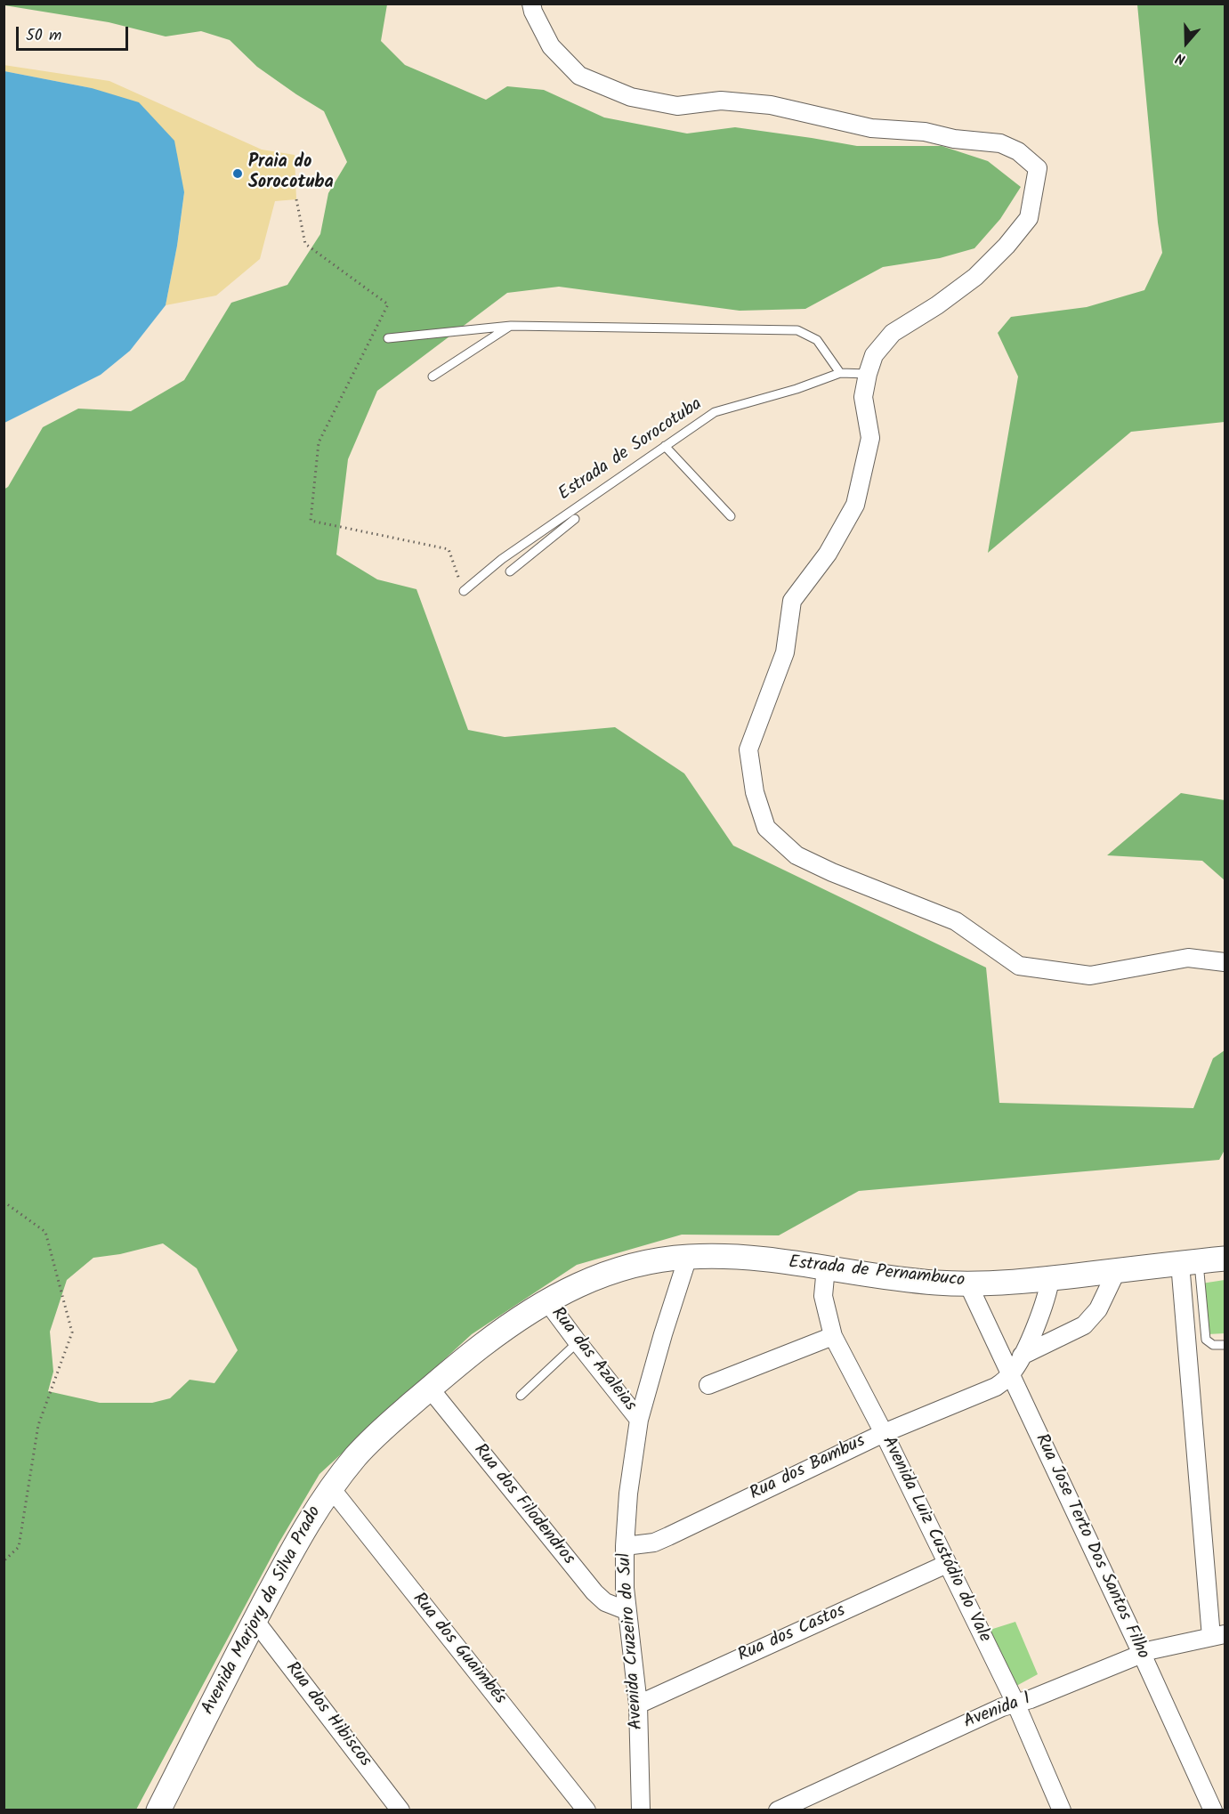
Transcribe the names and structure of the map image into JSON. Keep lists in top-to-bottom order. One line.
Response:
{"streets":{"main road":["Estrada de Pernambuco","Avenida Marjory da Silva Prado"],"street":["Rua das Azaleias","Rua dos Bambus","Rua dos Filodendros","Avenida Luiz Custódio do Vale","Rua Jose Terto Dos Santos Filho","Rua dos Castos","Avenida Cruzeiro do Sul","Rua dos Guaimbés","Avenida 1","Rua dos Hibiscos"],"lane":["Estrada de Sorocotuba"]},"crossings":[["Estrada de Pernambuco","Rua dos Bambus"],["Estrada de Pernambuco","Avenida Luiz Custódio do Vale"],["Estrada de Pernambuco","Rua Jose Terto Dos Santos Filho"],["Estrada de Pernambuco","Avenida Marjory da Silva Prado"],["Estrada de Pernambuco","Avenida Cruzeiro do Sul"],["Rua das Azaleias","Avenida Marjory da Silva Prado"],["Rua das Azaleias","Avenida Cruzeiro do Sul"],["Rua dos Bambus","Avenida Luiz Custódio do Vale"],["Rua dos Bambus","Rua Jose Terto Dos Santos Filho"],["Rua dos Bambus","Avenida Cruzeiro do Sul"],["Rua dos Filodendros","Avenida Marjory da Silva Prado"],["Rua dos Filodendros","Avenida Cruzeiro do Sul"],["Avenida Luiz Custódio do Vale","Rua dos Castos"],["Avenida Luiz Custódio do Vale","Avenida 1"],["Rua Jose Terto Dos Santos Filho","Avenida 1"],["Avenida Marjory da Silva Prado","Avenida Cruzeiro do Sul"],["Avenida Marjory da Silva Prado","Rua dos Guaimbés"],["Avenida Marjory da Silva Prado","Rua dos Hibiscos"],["Rua dos Castos","Avenida Cruzeiro do Sul"]],"places":["Praia do Sorocotuba"],"scale_bar":"50 m","north":"bottom"}
